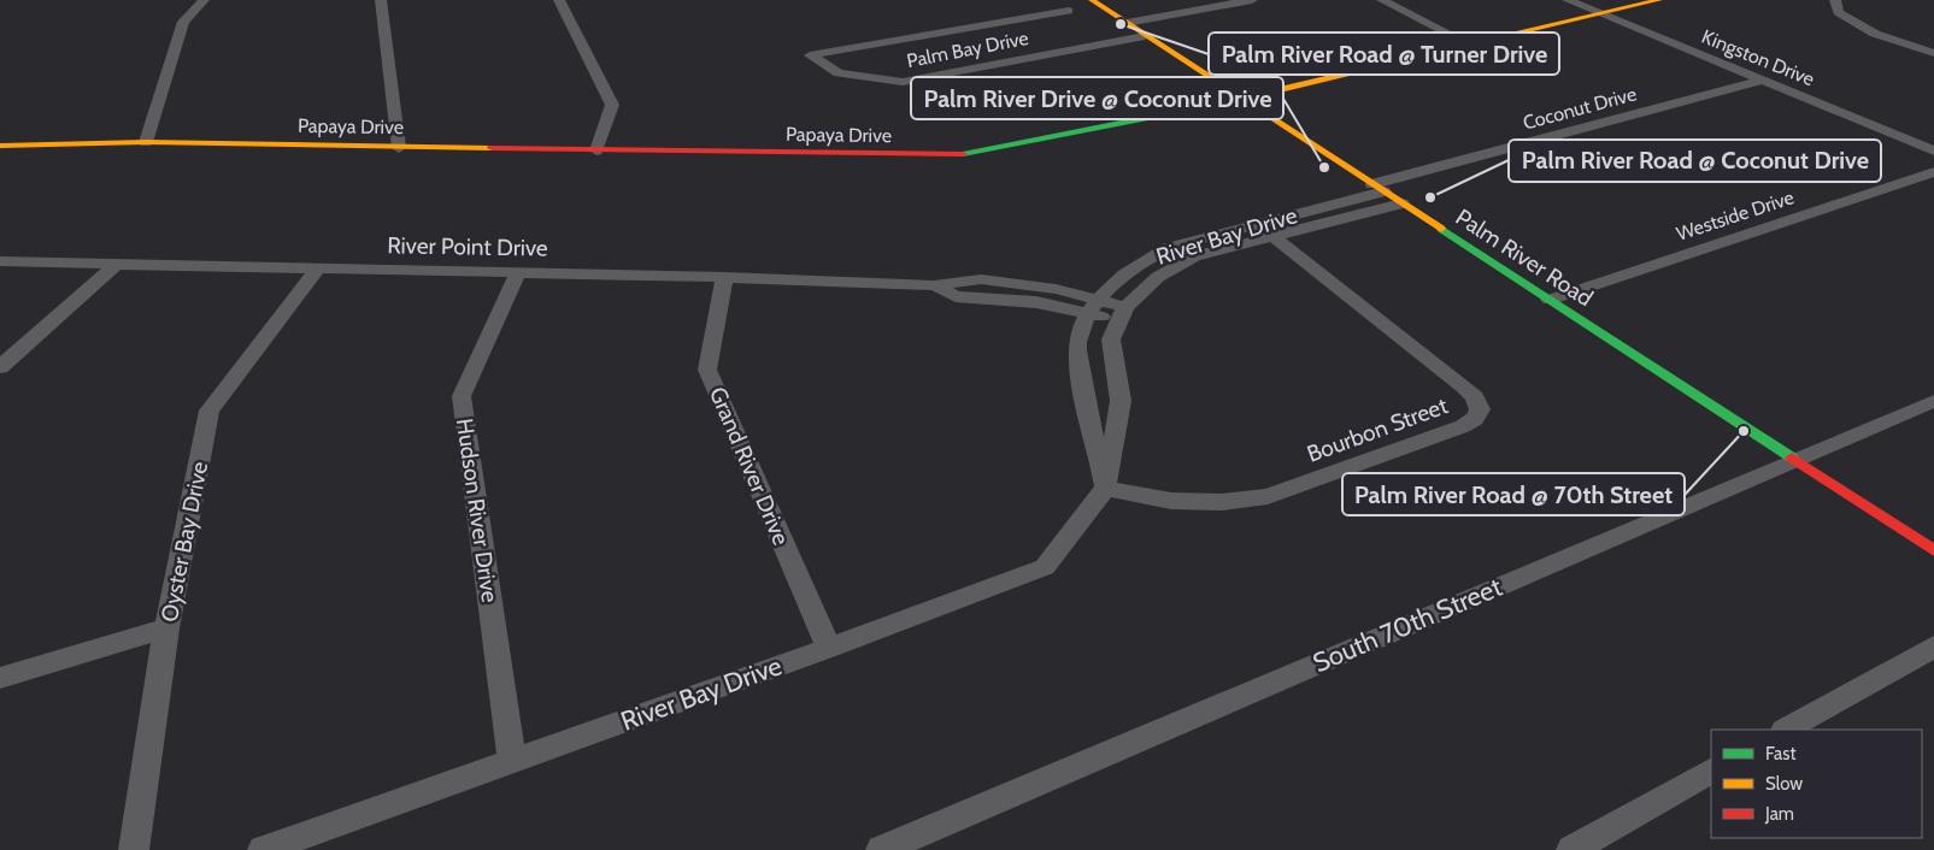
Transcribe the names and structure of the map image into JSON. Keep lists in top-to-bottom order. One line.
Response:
{"streets":{"street":["Palm Bay Drive","Kingston Drive","Coconut Drive","Papaya Drive","Westside Drive","River Bay Drive","River Point Drive","Palm River Road","Bourbon Street","Grand River Drive","Hudson River Drive","Oyster Bay Drive","South 70th Street"]},"crossings":[["Palm Bay Drive","Palm River Road"],["Kingston Drive","Coconut Drive"],["Kingston Drive","Papaya Drive"],["Coconut Drive","River Bay Drive"],["Coconut Drive","Palm River Road"],["Papaya Drive","Palm River Road"],["Westside Drive","Palm River Road"],["River Bay Drive","River Point Drive"],["River Bay Drive","Palm River Road"],["River Bay Drive","Bourbon Street"],["River Bay Drive","Grand River Drive"],["River Bay Drive","Hudson River Drive"],["River Point Drive","Grand River Drive"],["River Point Drive","Hudson River Drive"],["River Point Drive","Oyster Bay Drive"],["Palm River Road","South 70th Street"]],"places":["Palm River Road @ Turner Drive","Palm River Drive @ Coconut Drive","Palm River Road @ Coconut Drive","Palm River Road @ 70th Street"],"legend":["Fast","Slow","Jam"]}
